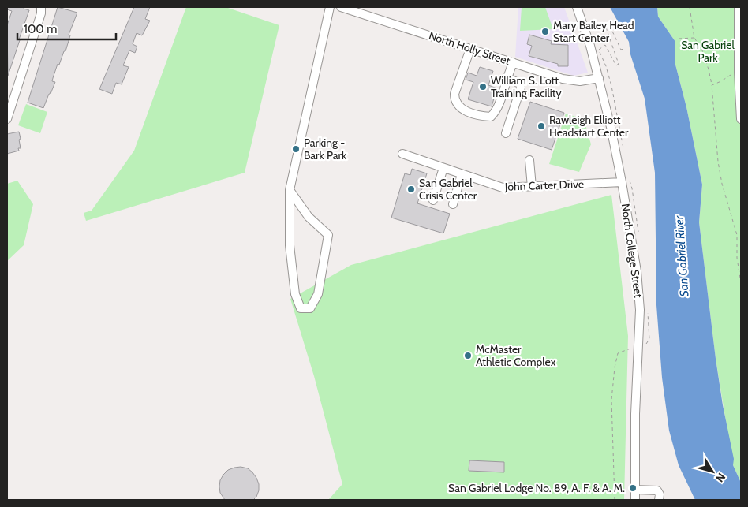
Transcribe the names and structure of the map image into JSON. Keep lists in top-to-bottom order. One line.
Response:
{"streets":{"street":["North Holly Street","John Carter Drive","North College Street"]},"crossings":[["North Holly Street","North College Street"],["John Carter Drive","North College Street"]],"water":["San Gabriel River"],"parks":["San Gabriel Park"],"places":["Mary Bailey Head Start Center","William S. Lott Training Facility","Rawleigh Elliott Headstart Center","Parking - Bark Park","San Gabriel Crisis Center","McMaster Athletic Complex","San Gabriel Lodge No. 89, A. F. & A. M."],"scale_bar":"100 m","north":"bottom right"}
